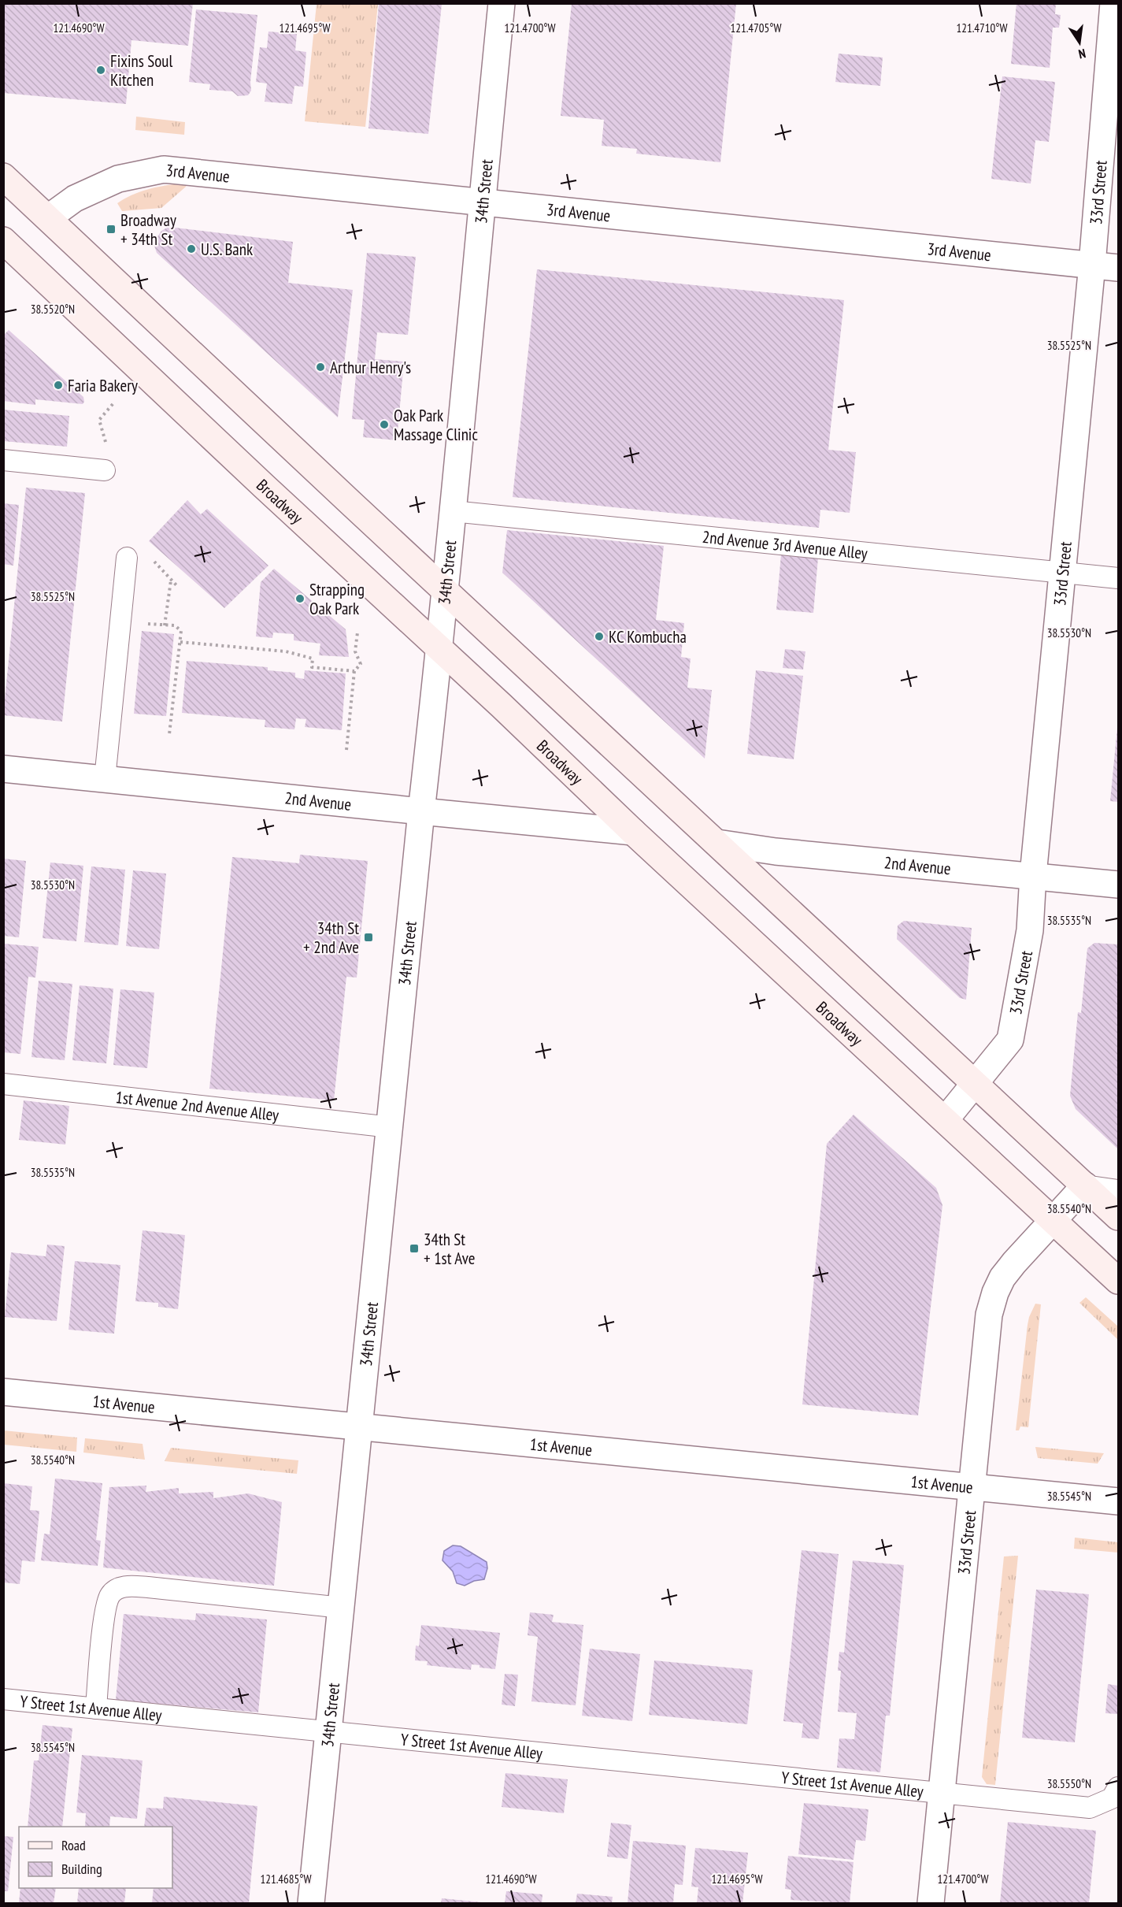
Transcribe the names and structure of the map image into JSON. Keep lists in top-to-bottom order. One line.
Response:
{"streets":{"main road":["Broadway"],"street":["3rd Avenue","34th Street","33rd Street","2nd Avenue","1st Avenue"],"lane":["2nd Avenue 3rd Avenue Alley","1st Avenue 2nd Avenue Alley","Y Street 1st Avenue Alley"]},"crossings":[["3rd Avenue","34th Street"],["3rd Avenue","33rd Street"],["34th Street","Broadway"],["34th Street","2nd Avenue 3rd Avenue Alley"],["34th Street","2nd Avenue"],["34th Street","1st Avenue 2nd Avenue Alley"],["34th Street","1st Avenue"],["34th Street","Y Street 1st Avenue Alley"],["33rd Street","Broadway"],["33rd Street","2nd Avenue 3rd Avenue Alley"],["33rd Street","2nd Avenue"],["33rd Street","1st Avenue"],["33rd Street","Y Street 1st Avenue Alley"],["Broadway","2nd Avenue"]],"places":{"other":["Fixins Soul Kitchen","U.S. Bank","Arthur Henry's","Faria Bakery","Oak Park Massage Clinic","Strapping Oak Park","KC Kombucha"],"transit":["Broadway + 34th St","34th St + 2nd Ave","34th St + 1st Ave"]},"legend":["Road","Building"],"north":"bottom","coordinates":["121.4690°W","121.4695°W","121.4700°W","121.4705°W","121.4710°W","38.5520°N","38.5525°N","38.5530°N","38.5535°N","38.5540°N","38.5545°N","38.5550°N","121.4685°W"]}
